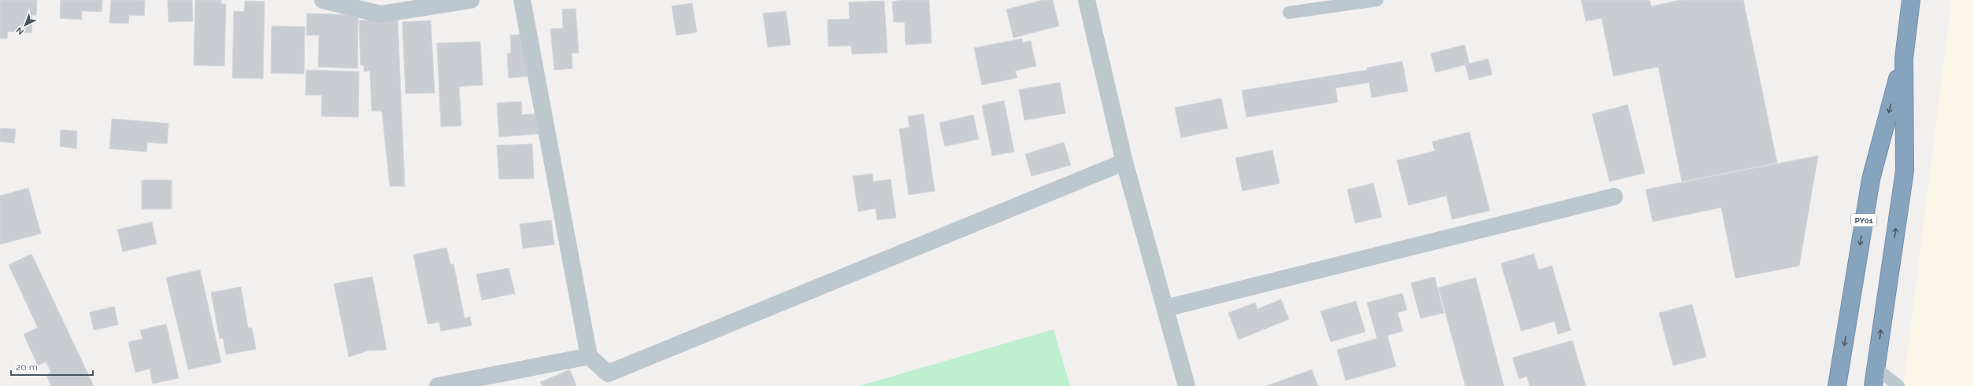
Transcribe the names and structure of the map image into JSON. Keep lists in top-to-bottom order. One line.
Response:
{"streets":{"highway":["PY01"]},"scale_bar":"20 m","north":"bottom left"}
